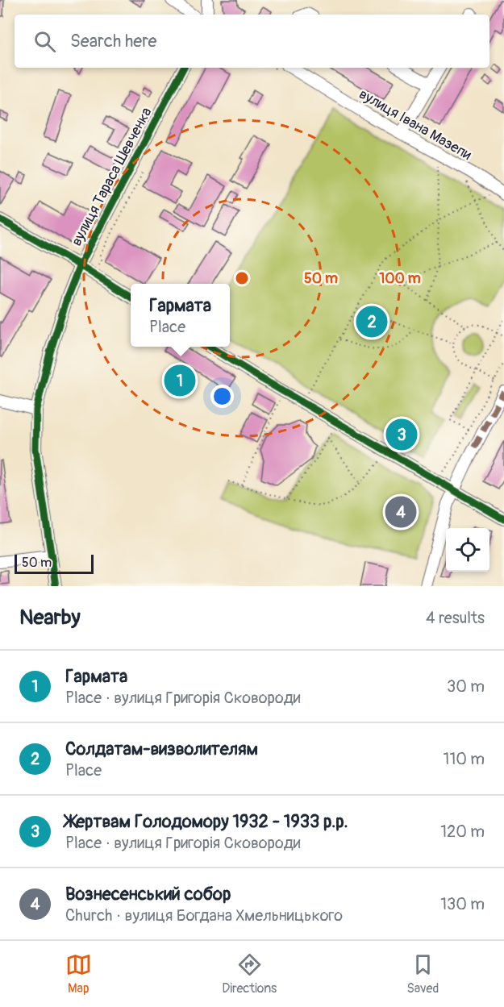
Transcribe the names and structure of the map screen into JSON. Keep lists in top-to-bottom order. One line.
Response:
{"streets":{"street":["вулиця Івана Мазепи","вулиця Тараса Шевченка"]},"scale_bar":"50 m","page":{"search":"Search here","popup":["Гармата","Place"],"pins":["2","1","3","4"],"scale":"50 m","heading":["Nearby","4 results"],"list":[{"mark":"1","name":"Гармата","note":"Place · вулиця Григорія Сковороди","value":"30 m"},{"mark":"2","name":"Солдатам-визволителям","note":"Place","value":"110 m"},{"mark":"3","name":"Жертвам Голодомору 1932 - 1933 р.р.","note":"Place · вулиця Григорія Сковороди","value":"120 m"},{"mark":"4","name":"Вознесенський собор","note":"Church · вулиця Богдана Хмельницького","value":"130 m"}],"nav":["Map","Directions","Saved"]},"rings":["50 m","100 m"]}
